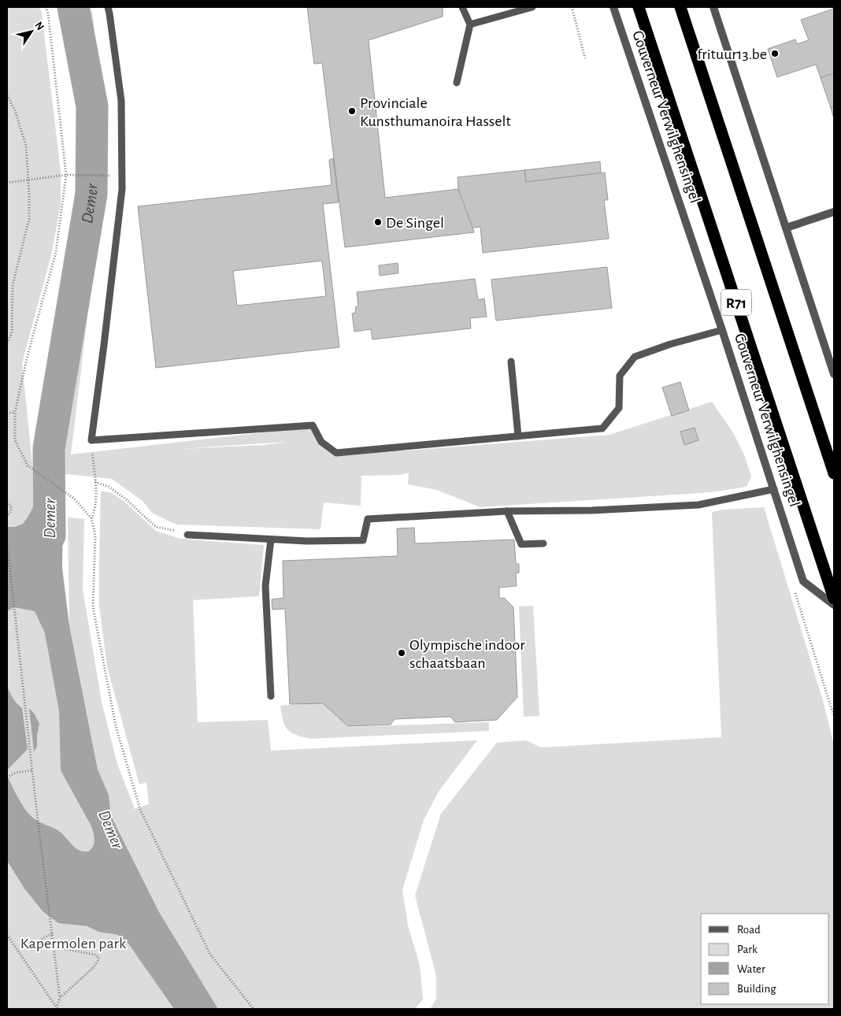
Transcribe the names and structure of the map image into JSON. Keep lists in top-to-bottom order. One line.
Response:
{"streets":{"highway":["Gouverneur Verwilghensingel","R71"]},"water":["Demer"],"parks":["Kapermolen park"],"places":["frituur13.be","Provinciale Kunsthumanoira Hasselt","De Singel","Olympische indoor schaatsbaan"],"legend":["Road","Park","Water","Building"],"north":"top right"}
